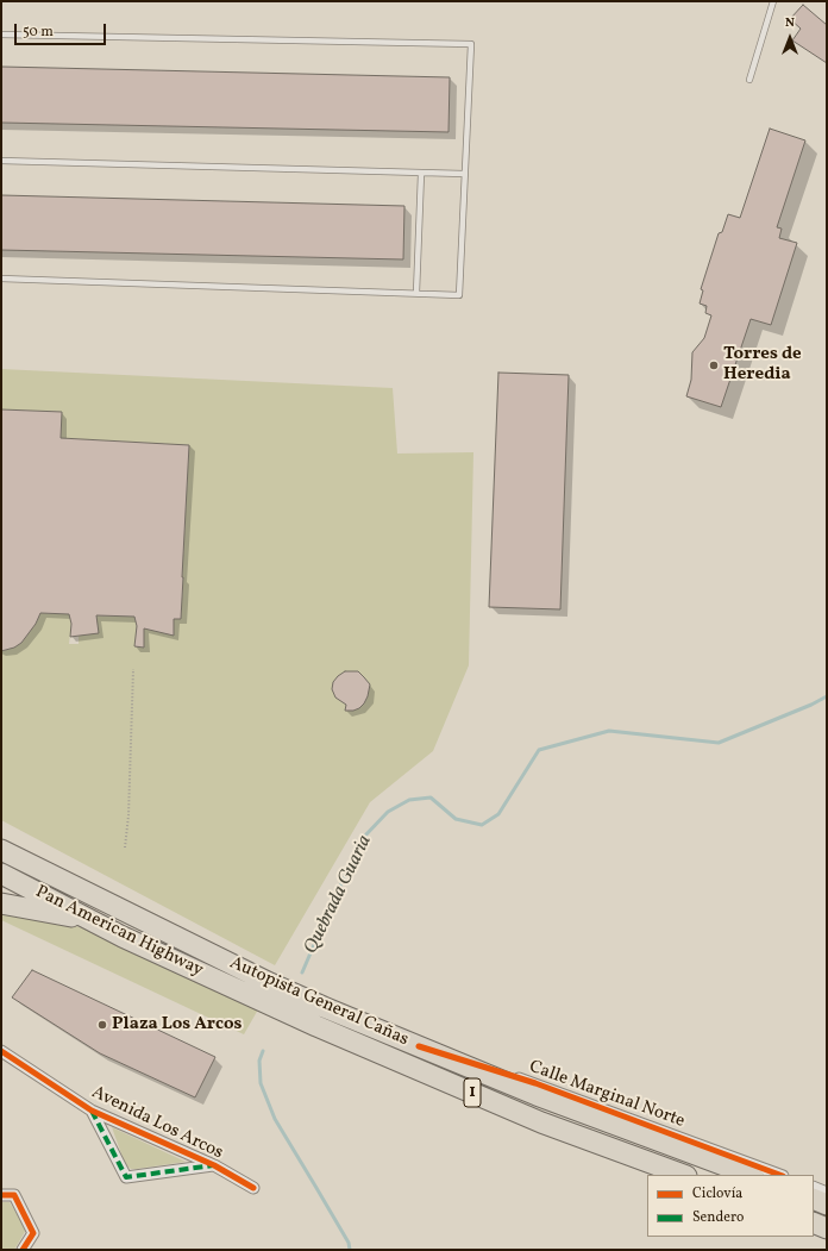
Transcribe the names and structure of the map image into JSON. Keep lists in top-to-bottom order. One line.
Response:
{"streets":{"highway":["Pan American Highway","Autopista General Cañas","1"],"street":["Calle Marginal Norte","Avenida Los Arcos"]},"crossings":[["Autopista General Cañas","Calle Marginal Norte"]],"water":["Quebrada Guaria"],"places":["Torres de Heredia","Plaza Los Arcos"],"legend":["Ciclovía","Sendero"],"scale_bar":"50 m","north":"top"}
